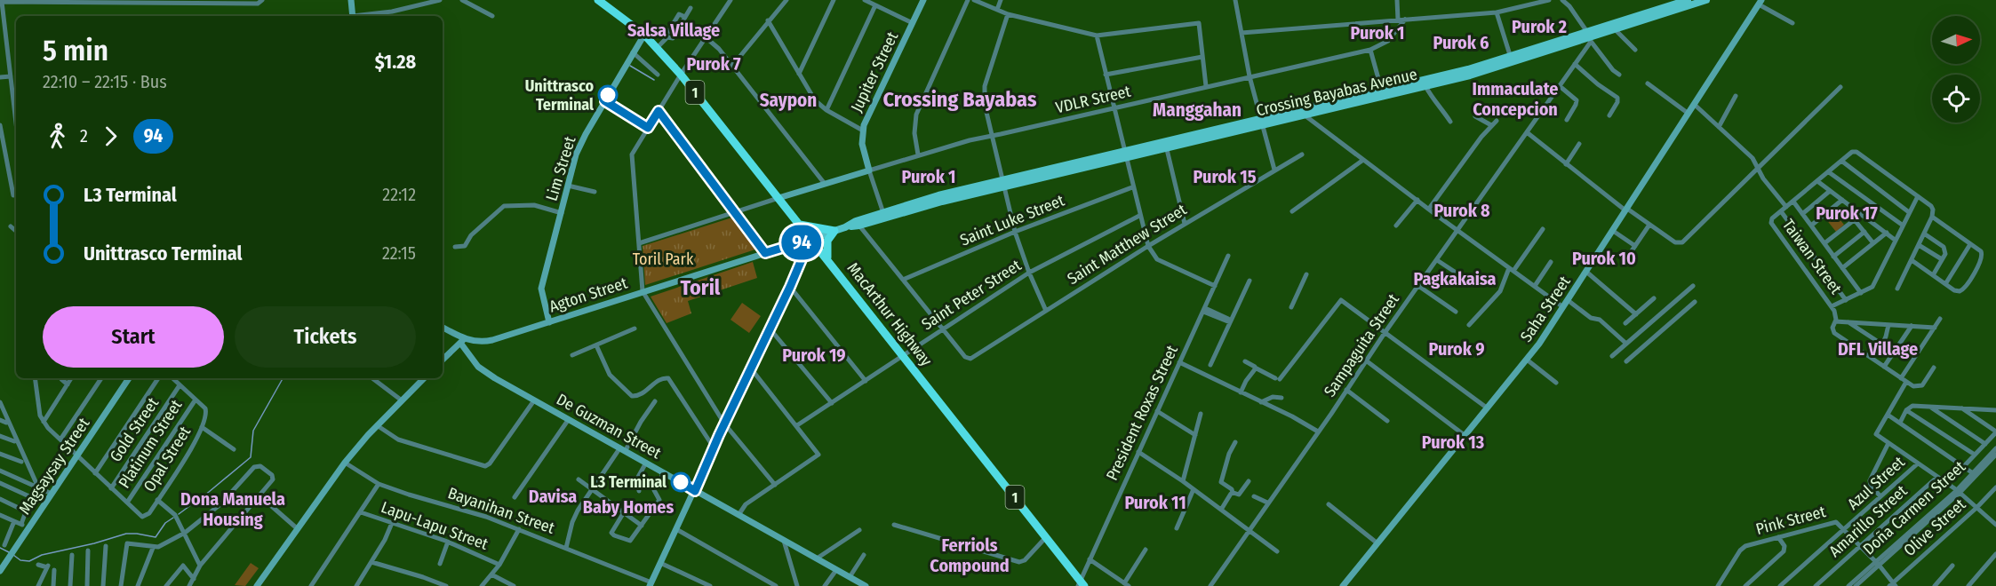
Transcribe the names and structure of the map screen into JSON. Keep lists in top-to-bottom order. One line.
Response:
{"streets":{"highway":["1","MacArthur Highway"],"main road":["Crossing Bayabas Avenue"],"street":["Jupiter Street","VDLR Street","Lim Street","Saint Luke Street","Saint Matthew Street","Taiwan Street","Agton Street","Saint Peter Street","Saha Street","Sampaguita Street","President Roxas Street","De Guzman Street","Gold Street","Platinum Street","Opal Street","Magsaysay Street","Azul Street","Doña Carmen Street","Bayanihan Street","Pink Street","Amarillo Street","Lapu-Lapu Street","Olive Street"]},"crossings":[["Jupiter Street","Crossing Bayabas Avenue"],["Jupiter Street","VDLR Street"],["Crossing Bayabas Avenue","Agton Street"],["Crossing Bayabas Avenue","MacArthur Highway"],["Crossing Bayabas Avenue","Sampaguita Street"],["VDLR Street","MacArthur Highway"],["Lim Street","Agton Street"],["Lim Street","MacArthur Highway"],["Saint Matthew Street","Saint Peter Street"],["Agton Street","MacArthur Highway"],["Agton Street","De Guzman Street"],["Saint Peter Street","MacArthur Highway"],["MacArthur Highway","President Roxas Street"],["Platinum Street","Opal Street"],["Azul Street","Pink Street"],["Doña Carmen Street","Pink Street"],["Pink Street","Amarillo Street"],["Pink Street","Olive Street"]],"districts":["Purok 2","Salsa Village","Purok 1","Purok 6","Purok 7","Immaculate Concepcion","Crossing Bayabas","Saypon","Manggahan","Purok 1","Purok 15","Purok 8","Purok 17","Purok 10","Pagkakaisa","Toril","Purok 9","DFL Village","Purok 19","Purok 13","Davisa","Dona Manuela Housing","Purok 11","Baby Homes","Ferriols Compound"],"parks":["Toril Park"],"places":["Unittrasco Terminal","L3 Terminal"],"lines":["bus line 94"],"north":"right","page":{"on_map":"94","heading":["5 min","22:10 – 22:15 · Bus","$1.28"],"legs":["2","94"],"list":[{"name":"L3 Terminal","value":"22:12"},{"name":"Unittrasco Terminal","value":"22:15"}],"buttons":["Start","Tickets"]}}
